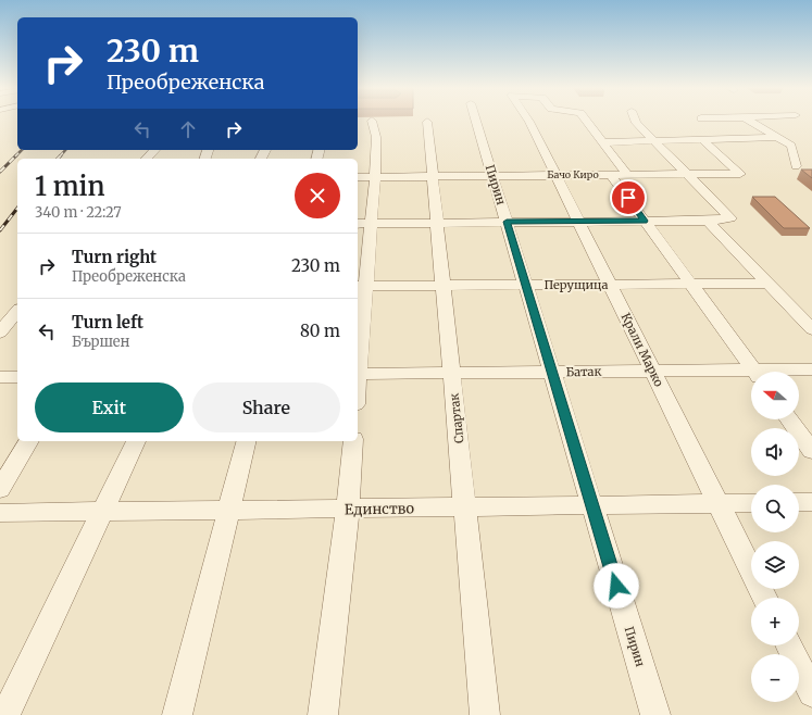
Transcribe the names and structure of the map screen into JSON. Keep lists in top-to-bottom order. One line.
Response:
{"streets":{"street":["Бачо Киро","Пирин","Перущица","Крали Марко","Батак","Спартак","Единство"]},"crossings":[["Бачо Киро","Пирин"],["Бачо Киро","Крали Марко"],["Бачо Киро","Спартак"],["Пирин","Перущица"],["Пирин","Батак"],["Пирин","Единство"],["Перущица","Крали Марко"],["Перущица","Спартак"],["Крали Марко","Батак"],["Крали Марко","Единство"],["Батак","Спартак"],["Спартак","Единство"]],"north":"left","page":{"turn":["230 m","Преобреженска"],"heading":["1 min","340 m · 22:27"],"list":[{"name":"Turn right","note":"Преобреженска","value":"230 m"},{"name":"Turn left","note":"Бършен","value":"80 m"}],"map_buttons":["+","−"],"buttons":["Exit","Share"]}}
